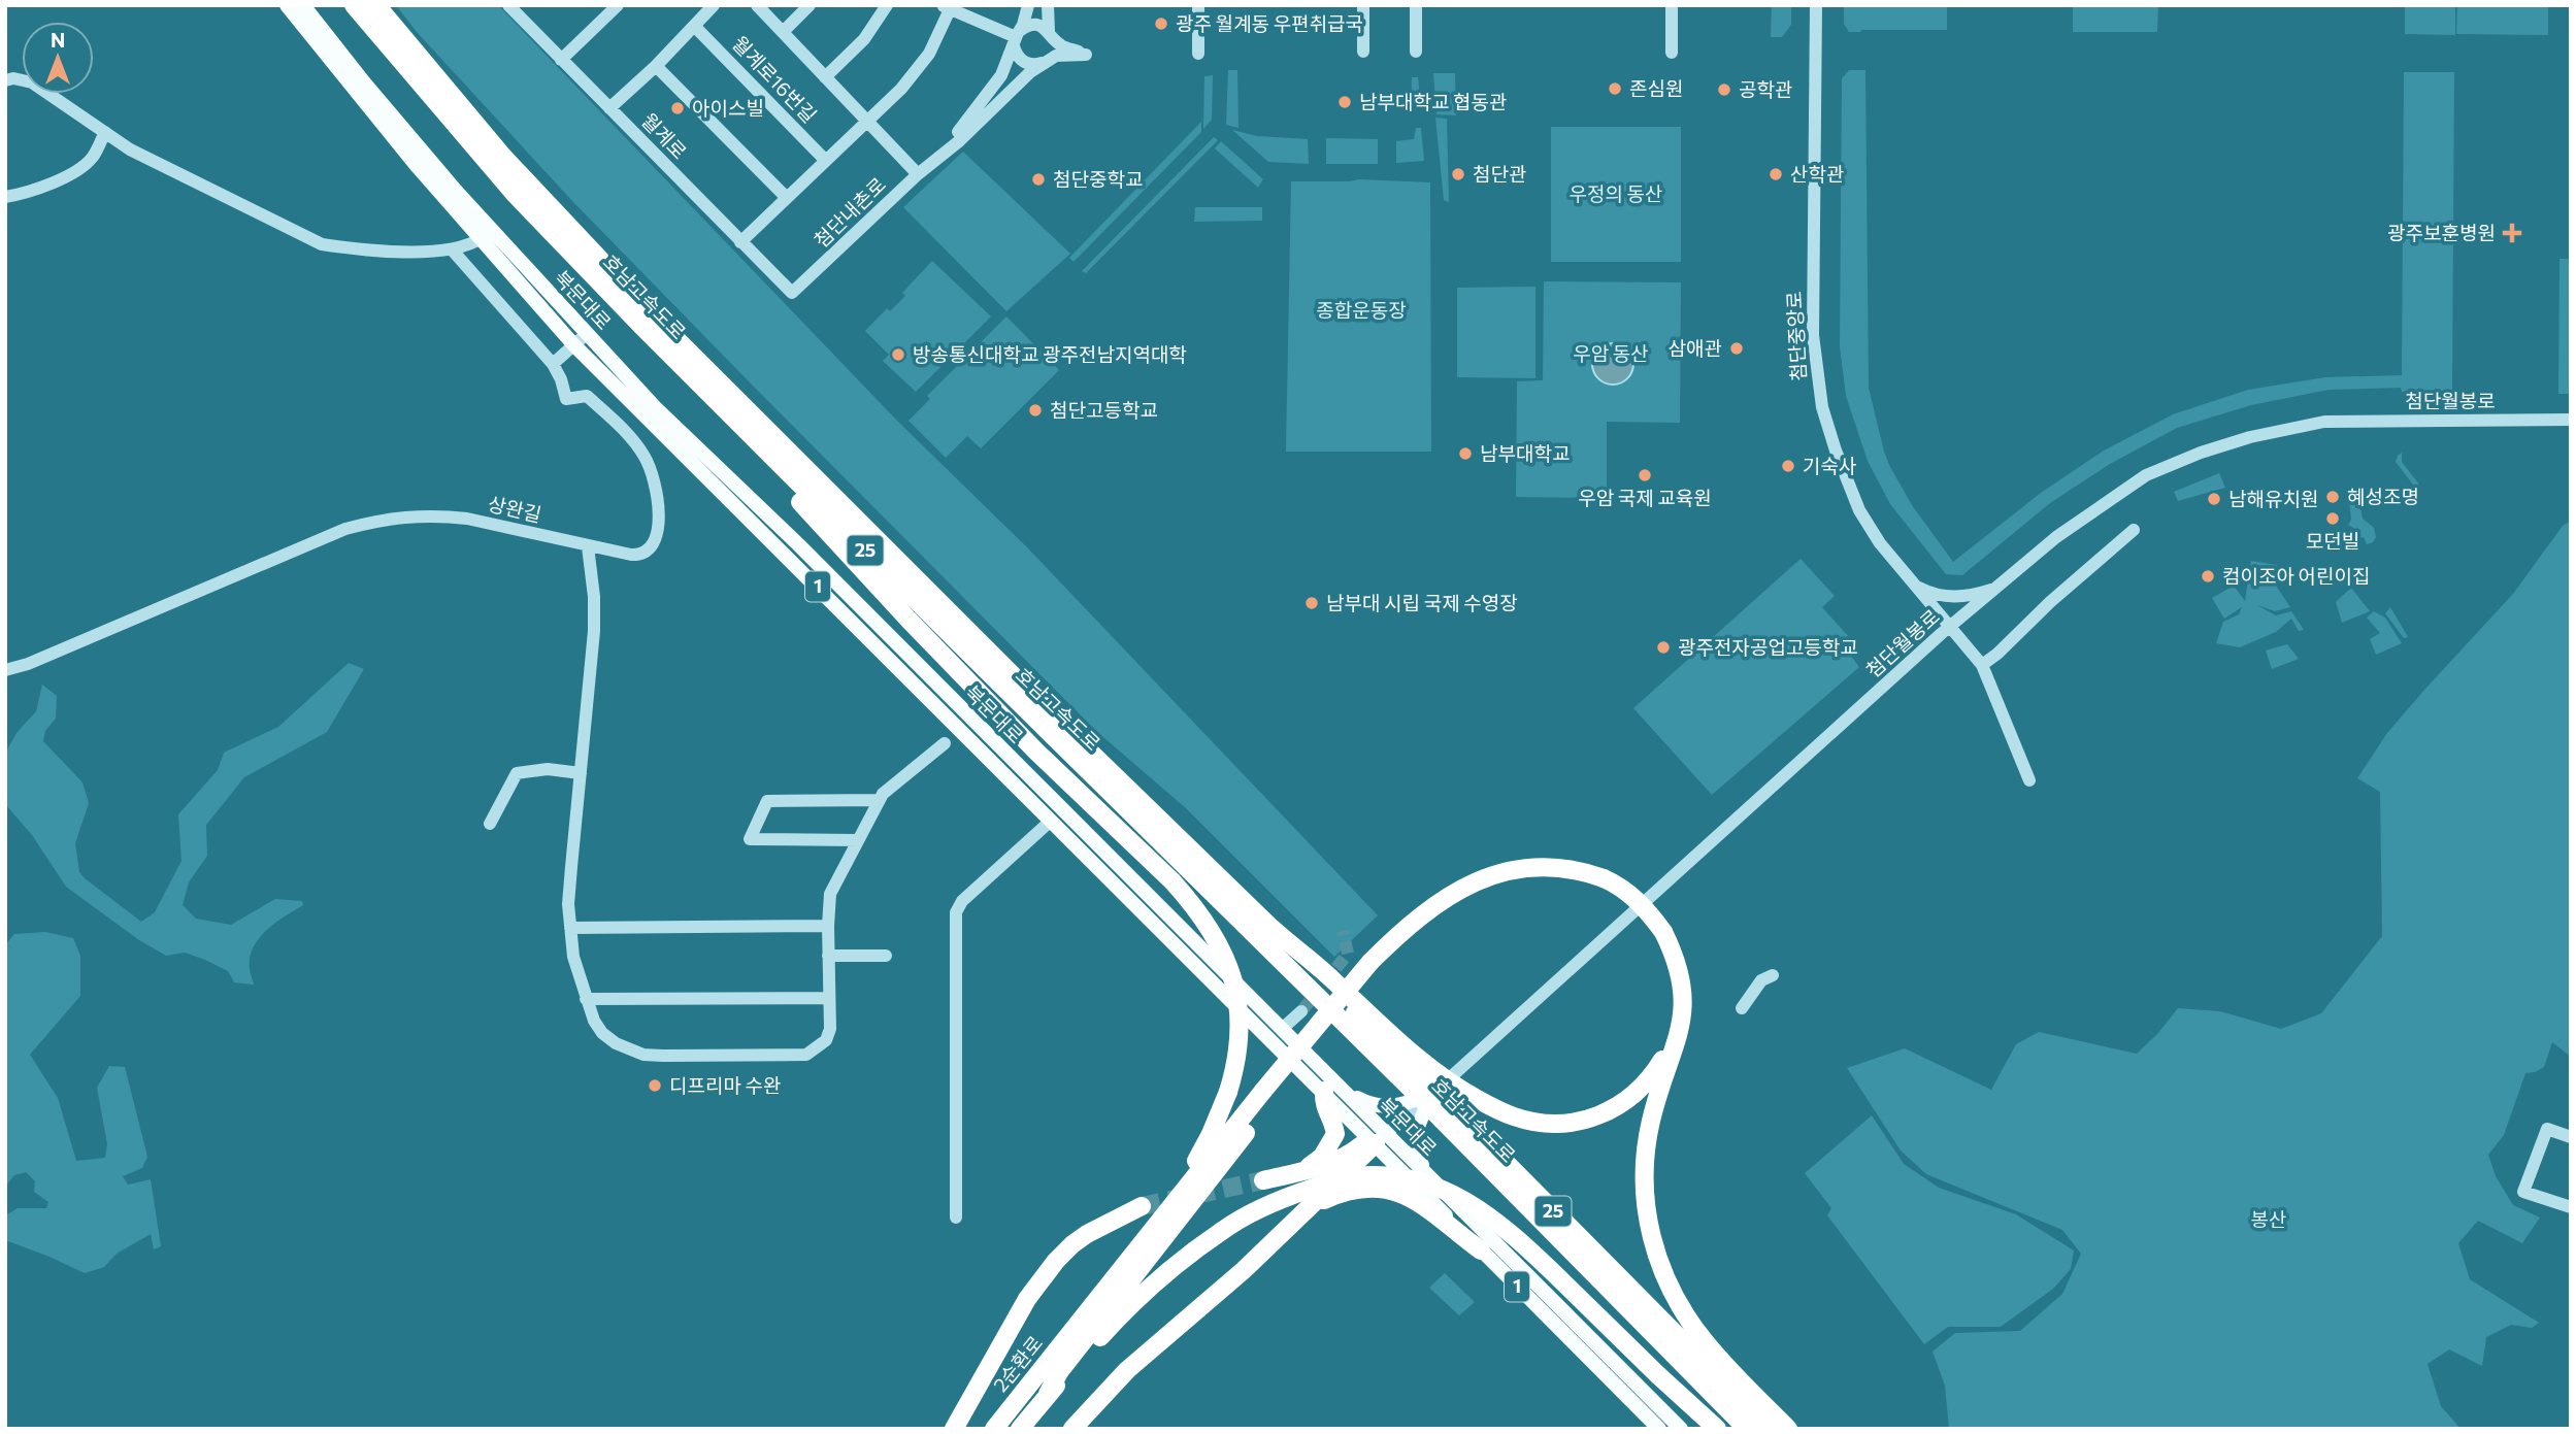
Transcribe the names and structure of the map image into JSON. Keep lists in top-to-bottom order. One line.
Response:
{"streets":{"highway":["호남고속도로","25","2순환로"],"main road":["북문대로","1"],"street":["월계로16번길","월계로","첨단내촌로","첨단중앙로","첨단월봉로","상완길"]},"crossings":[["월계로","첨단내촌로"],["북문대로","첨단월봉로"],["첨단중앙로","첨단월봉로"]],"parks":["우정의 동산","종합운동장","우암 동산","봉산"],"places":{"other":["광주 월계동 우편취급국","존심원","공학관","남부대학교 협동관","아이스빌","첨단관","산학관","첨단중학교","삼애관","방송통신대학교 광주전남지역대학","첨단고등학교","남부대학교","기숙사","우암 국제 교육원","혜성조명","남해유치원","모던빌","컴이조아 어린이집","남부대 시립 국제 수영장","광주전자공업고등학교","디프리마 수완"],"health":["광주보훈병원"]},"north":"top"}
